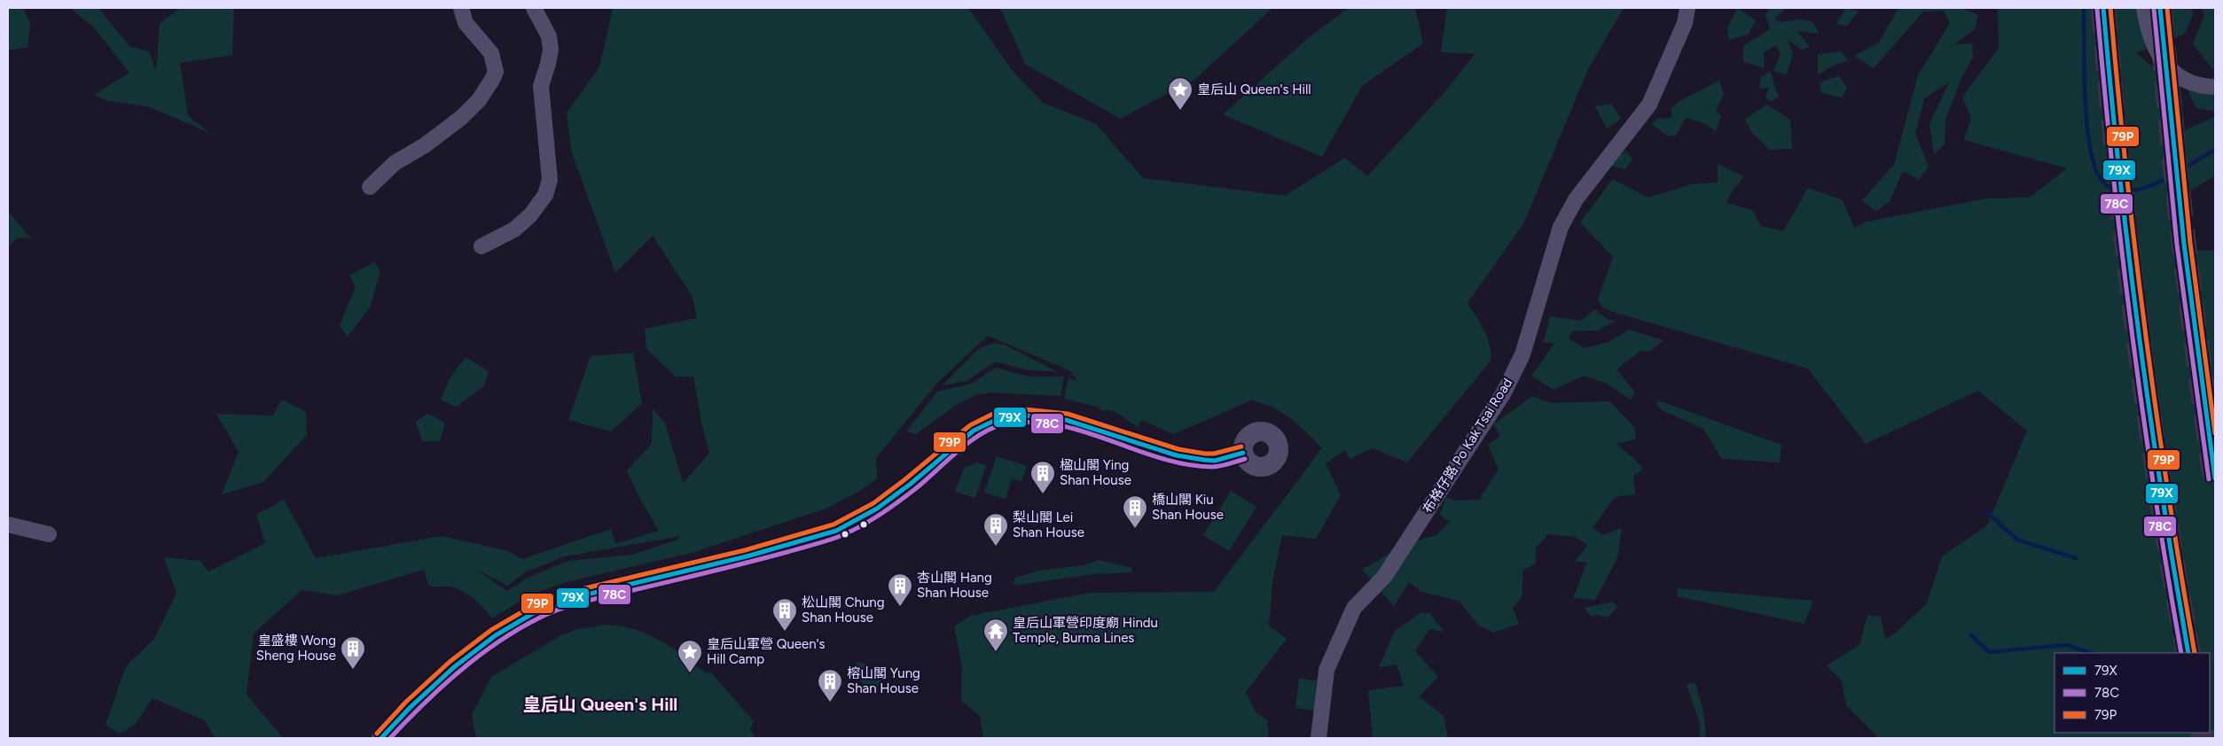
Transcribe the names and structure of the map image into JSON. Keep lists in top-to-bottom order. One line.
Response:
{"streets":{"street":["布格仔路 Po Kak Tsai Road"]},"districts":["皇后山 Queen's Hill"],"places":{"place":["皇后山 Queen's Hill","皇后山軍營 Queen's Hill Camp"],"building":["楹山閣 Ying Shan House","橋山閣 Kiu Shan House","梨山閣 Lei Shan House","杏山閣 Hang Shan House","松山閣 Chung Shan House","皇盛樓 Wong Sheng House","榕山閣 Yung Shan House"],"temple":["皇后山軍營印度廟 Hindu Temple, Burma Lines"]},"lines":["transit line 79X","transit line 79P","transit line 78C"],"legend":["79X","78C","79P"]}
